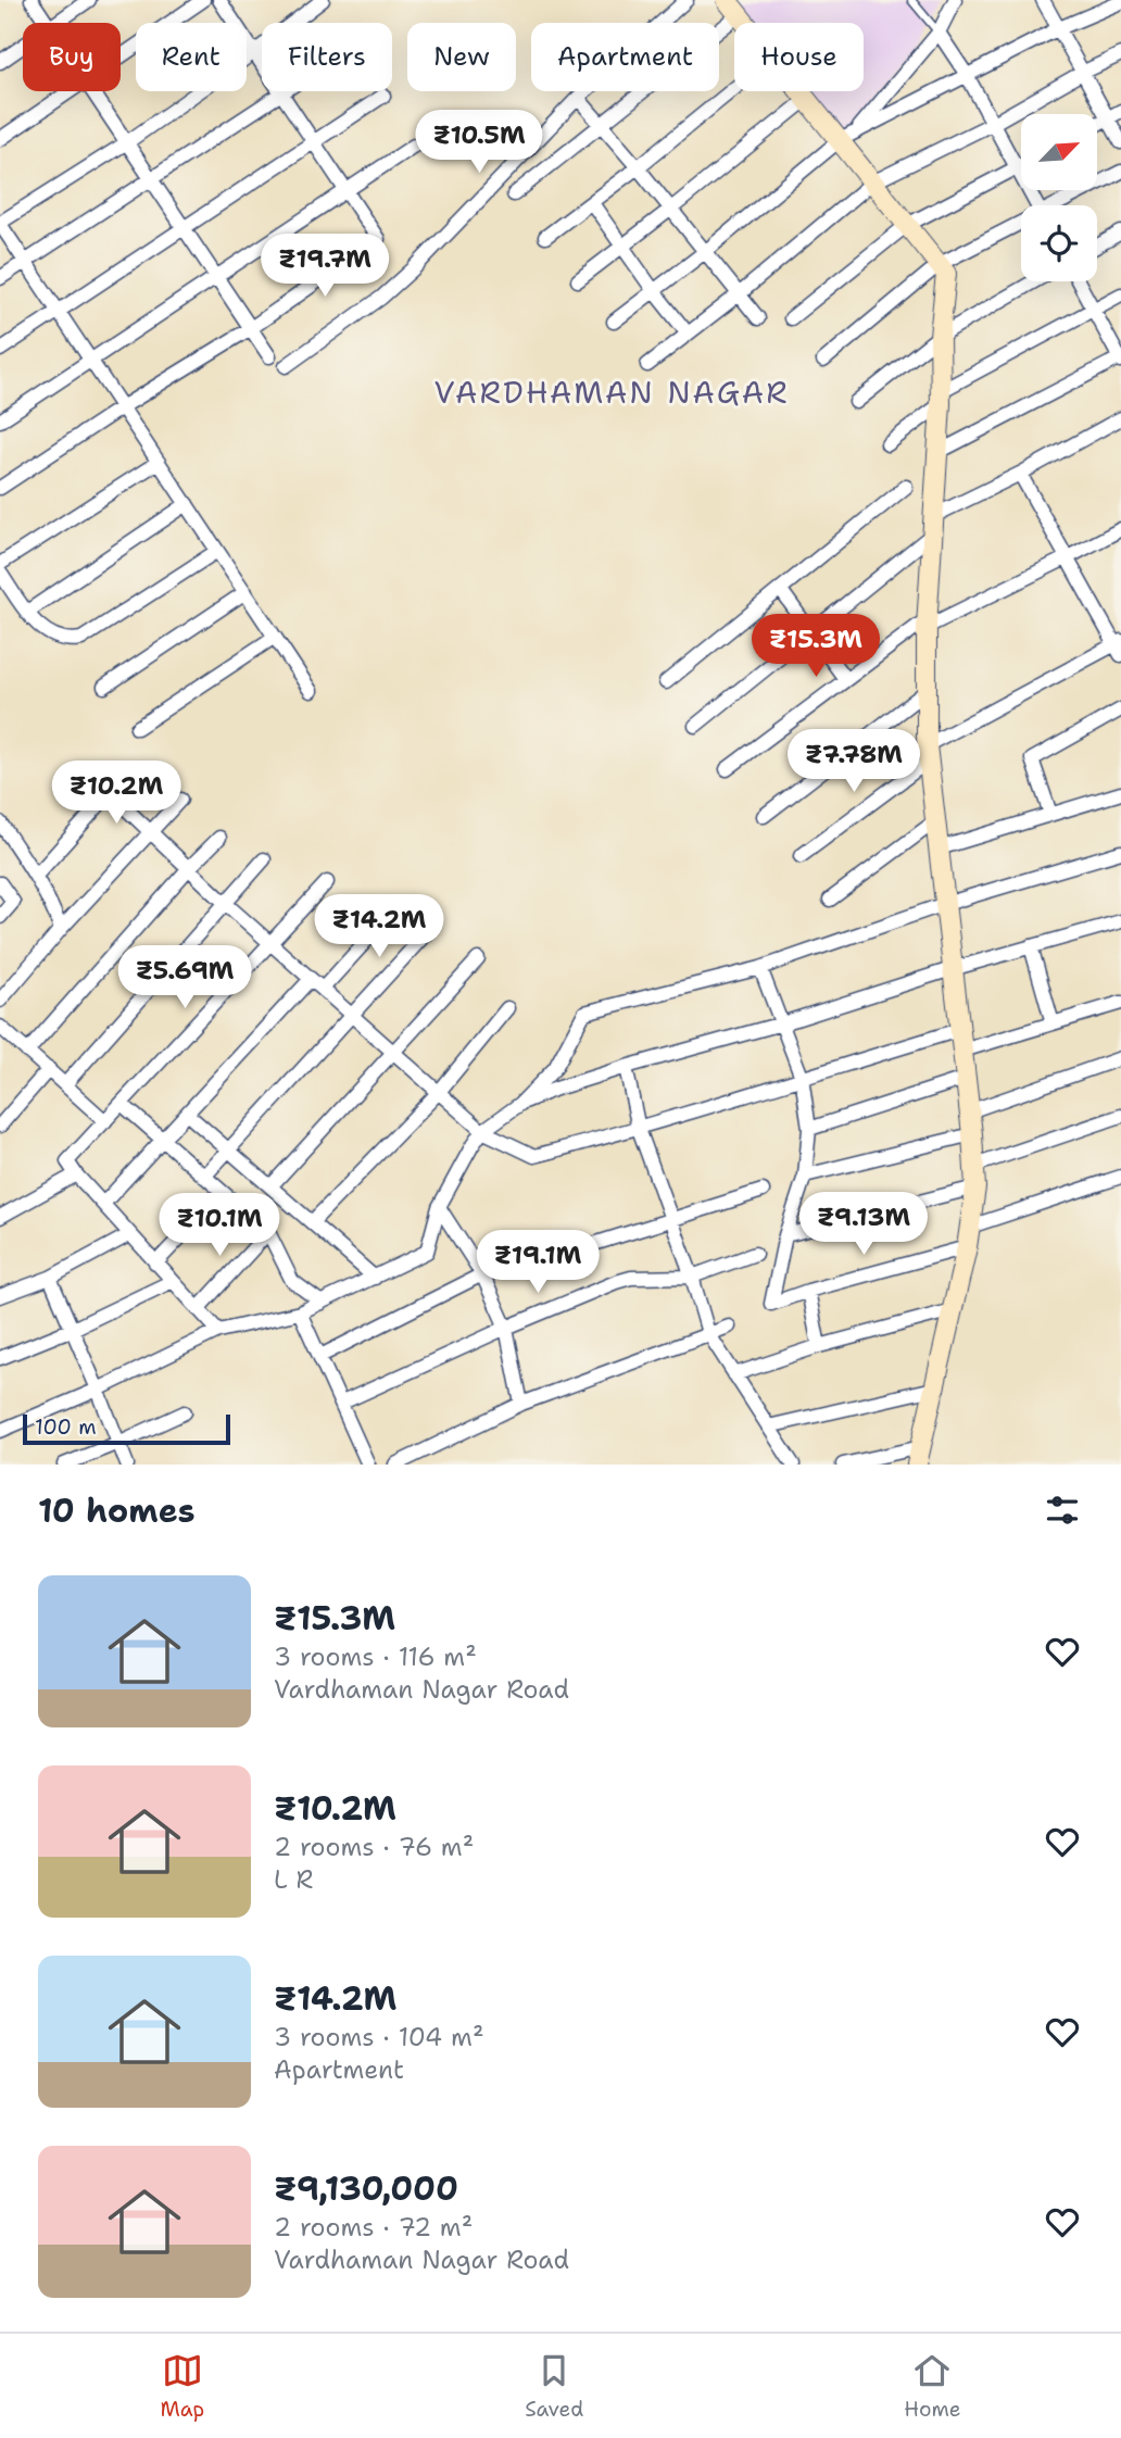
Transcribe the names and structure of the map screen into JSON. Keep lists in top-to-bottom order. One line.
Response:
{"districts":["VARDHAMAN NAGAR"],"scale_bar":"100 m","north":"top right","page":{"chip":["Buy","Rent","Filters","New","Apartment","House"],"price":["₹10.5M","₹19.7M","₹15.3M","₹7.78M","₹10.2M","₹14.2M","₹5.69M","₹9.13M","₹10.1M","₹19.1M"],"scale":"100 m","heading":"10 homes","list":[{"name":"₹15.3M","note":"3 rooms · 116 m² · Vardhaman Nagar Road"},{"name":"₹10.2M","note":"2 rooms · 76 m² · L R"},{"name":"₹14.2M","note":"3 rooms · 104 m² · Apartment"},{"name":"₹9,130,000","note":"2 rooms · 72 m² · Vardhaman Nagar Road"}],"tabs":["Map","Saved","Home"]}}
